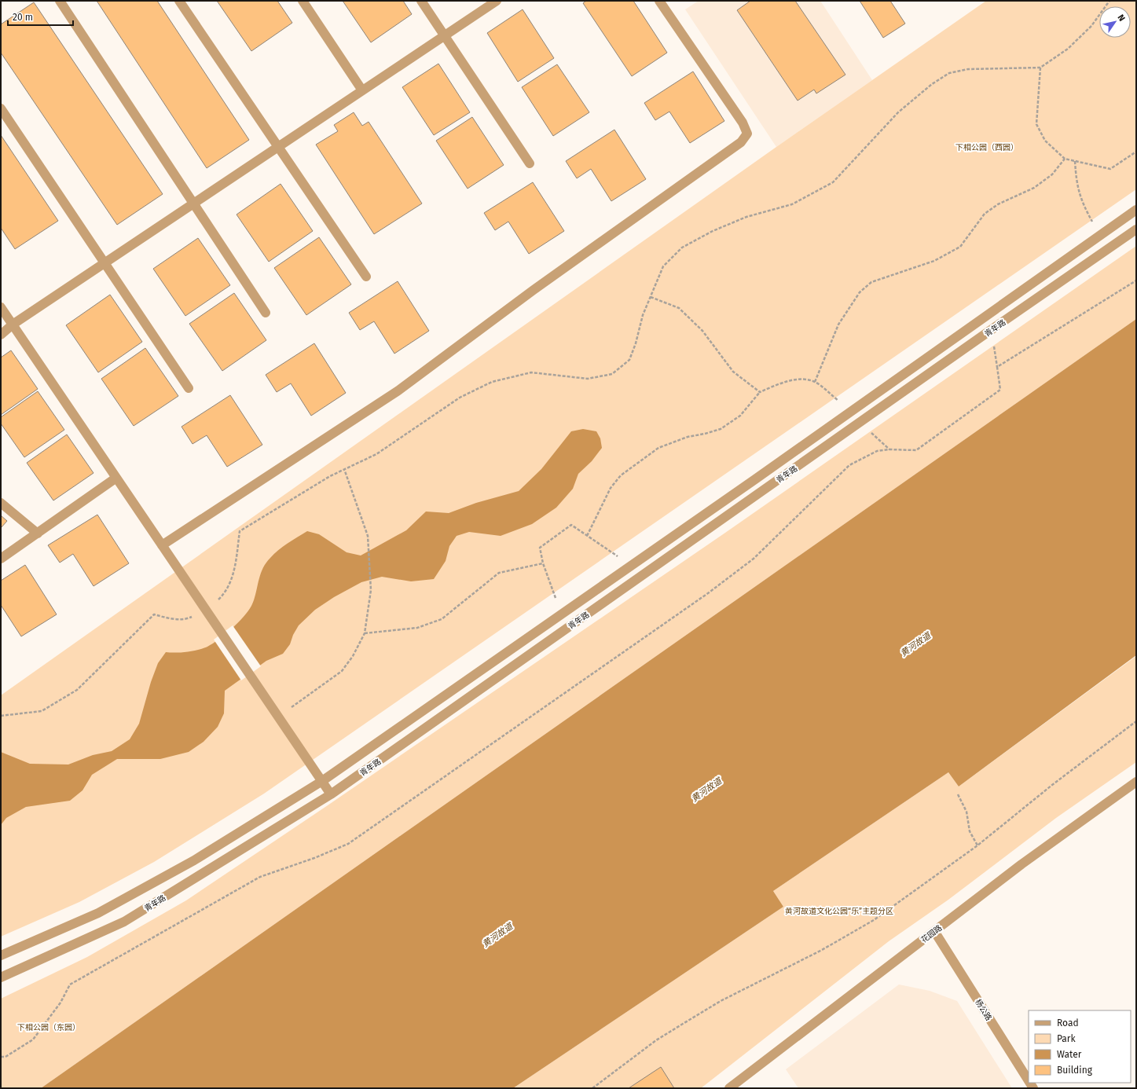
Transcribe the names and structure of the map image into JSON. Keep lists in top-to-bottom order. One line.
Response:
{"streets":{"street":["青年路","花园路","杨公路"]},"crossings":[["花园路","杨公路"]],"water":["黄河故道"],"parks":["下相公园（西园）","黄河故道文化公园“乐”主题分区","下相公园（东园）"],"legend":["Road","Park","Water","Building"],"scale_bar":"20 m","north":"top right"}
